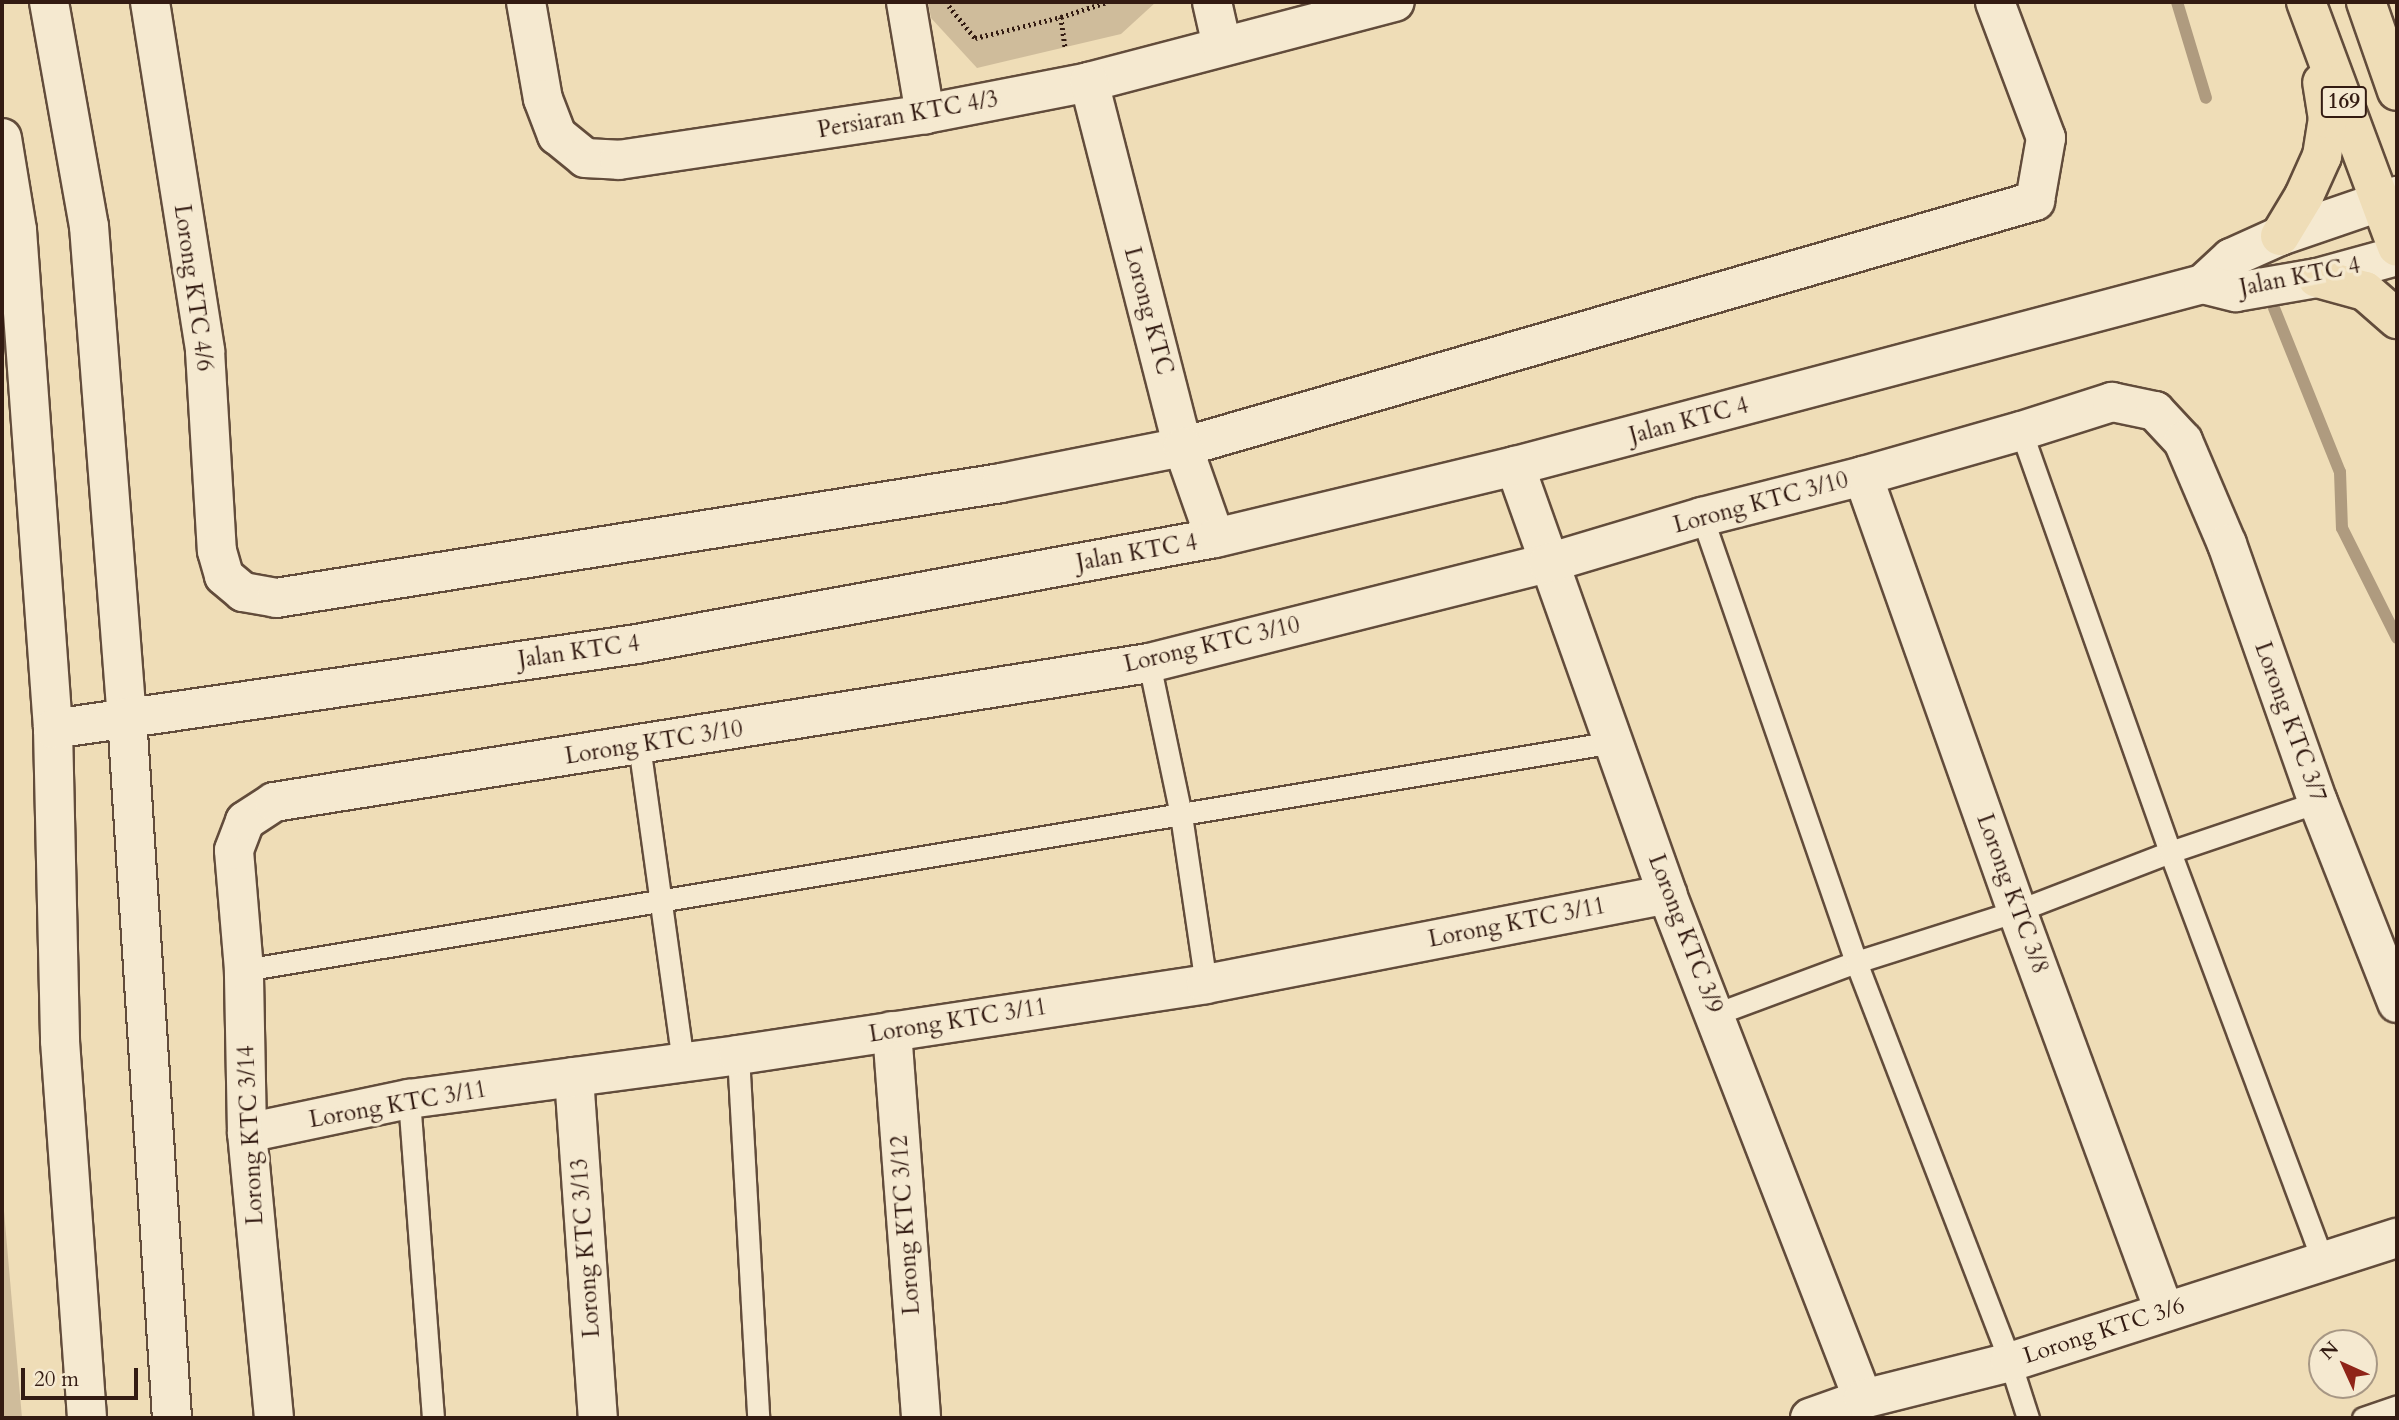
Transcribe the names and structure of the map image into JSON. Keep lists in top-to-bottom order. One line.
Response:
{"streets":{"main road":["169"],"street":["Persiaran KTC 4/3","Jalan KTC 4","Lorong KTC 4/6","Lorong KTC","Lorong KTC 3/10","Lorong KTC 3/7","Lorong KTC 3/8","Lorong KTC 3/11","Lorong KTC 3/9","Lorong KTC 3/14","Lorong KTC 3/12","Lorong KTC 3/13","Lorong KTC 3/6"]},"crossings":[["169","Jalan KTC 4"],["Persiaran KTC 4/3","Lorong KTC"],["Jalan KTC 4","Lorong KTC"],["Jalan KTC 4","Lorong KTC 3/9"],["Lorong KTC 4/6","Lorong KTC"],["Lorong KTC 3/10","Lorong KTC 3/7"],["Lorong KTC 3/10","Lorong KTC 3/8"],["Lorong KTC 3/10","Lorong KTC 3/9"],["Lorong KTC 3/10","Lorong KTC 3/14"],["Lorong KTC 3/8","Lorong KTC 3/6"],["Lorong KTC 3/11","Lorong KTC 3/9"],["Lorong KTC 3/11","Lorong KTC 3/14"],["Lorong KTC 3/11","Lorong KTC 3/12"],["Lorong KTC 3/11","Lorong KTC 3/13"],["Lorong KTC 3/9","Lorong KTC 3/6"]],"scale_bar":"20 m","north":"top left"}
